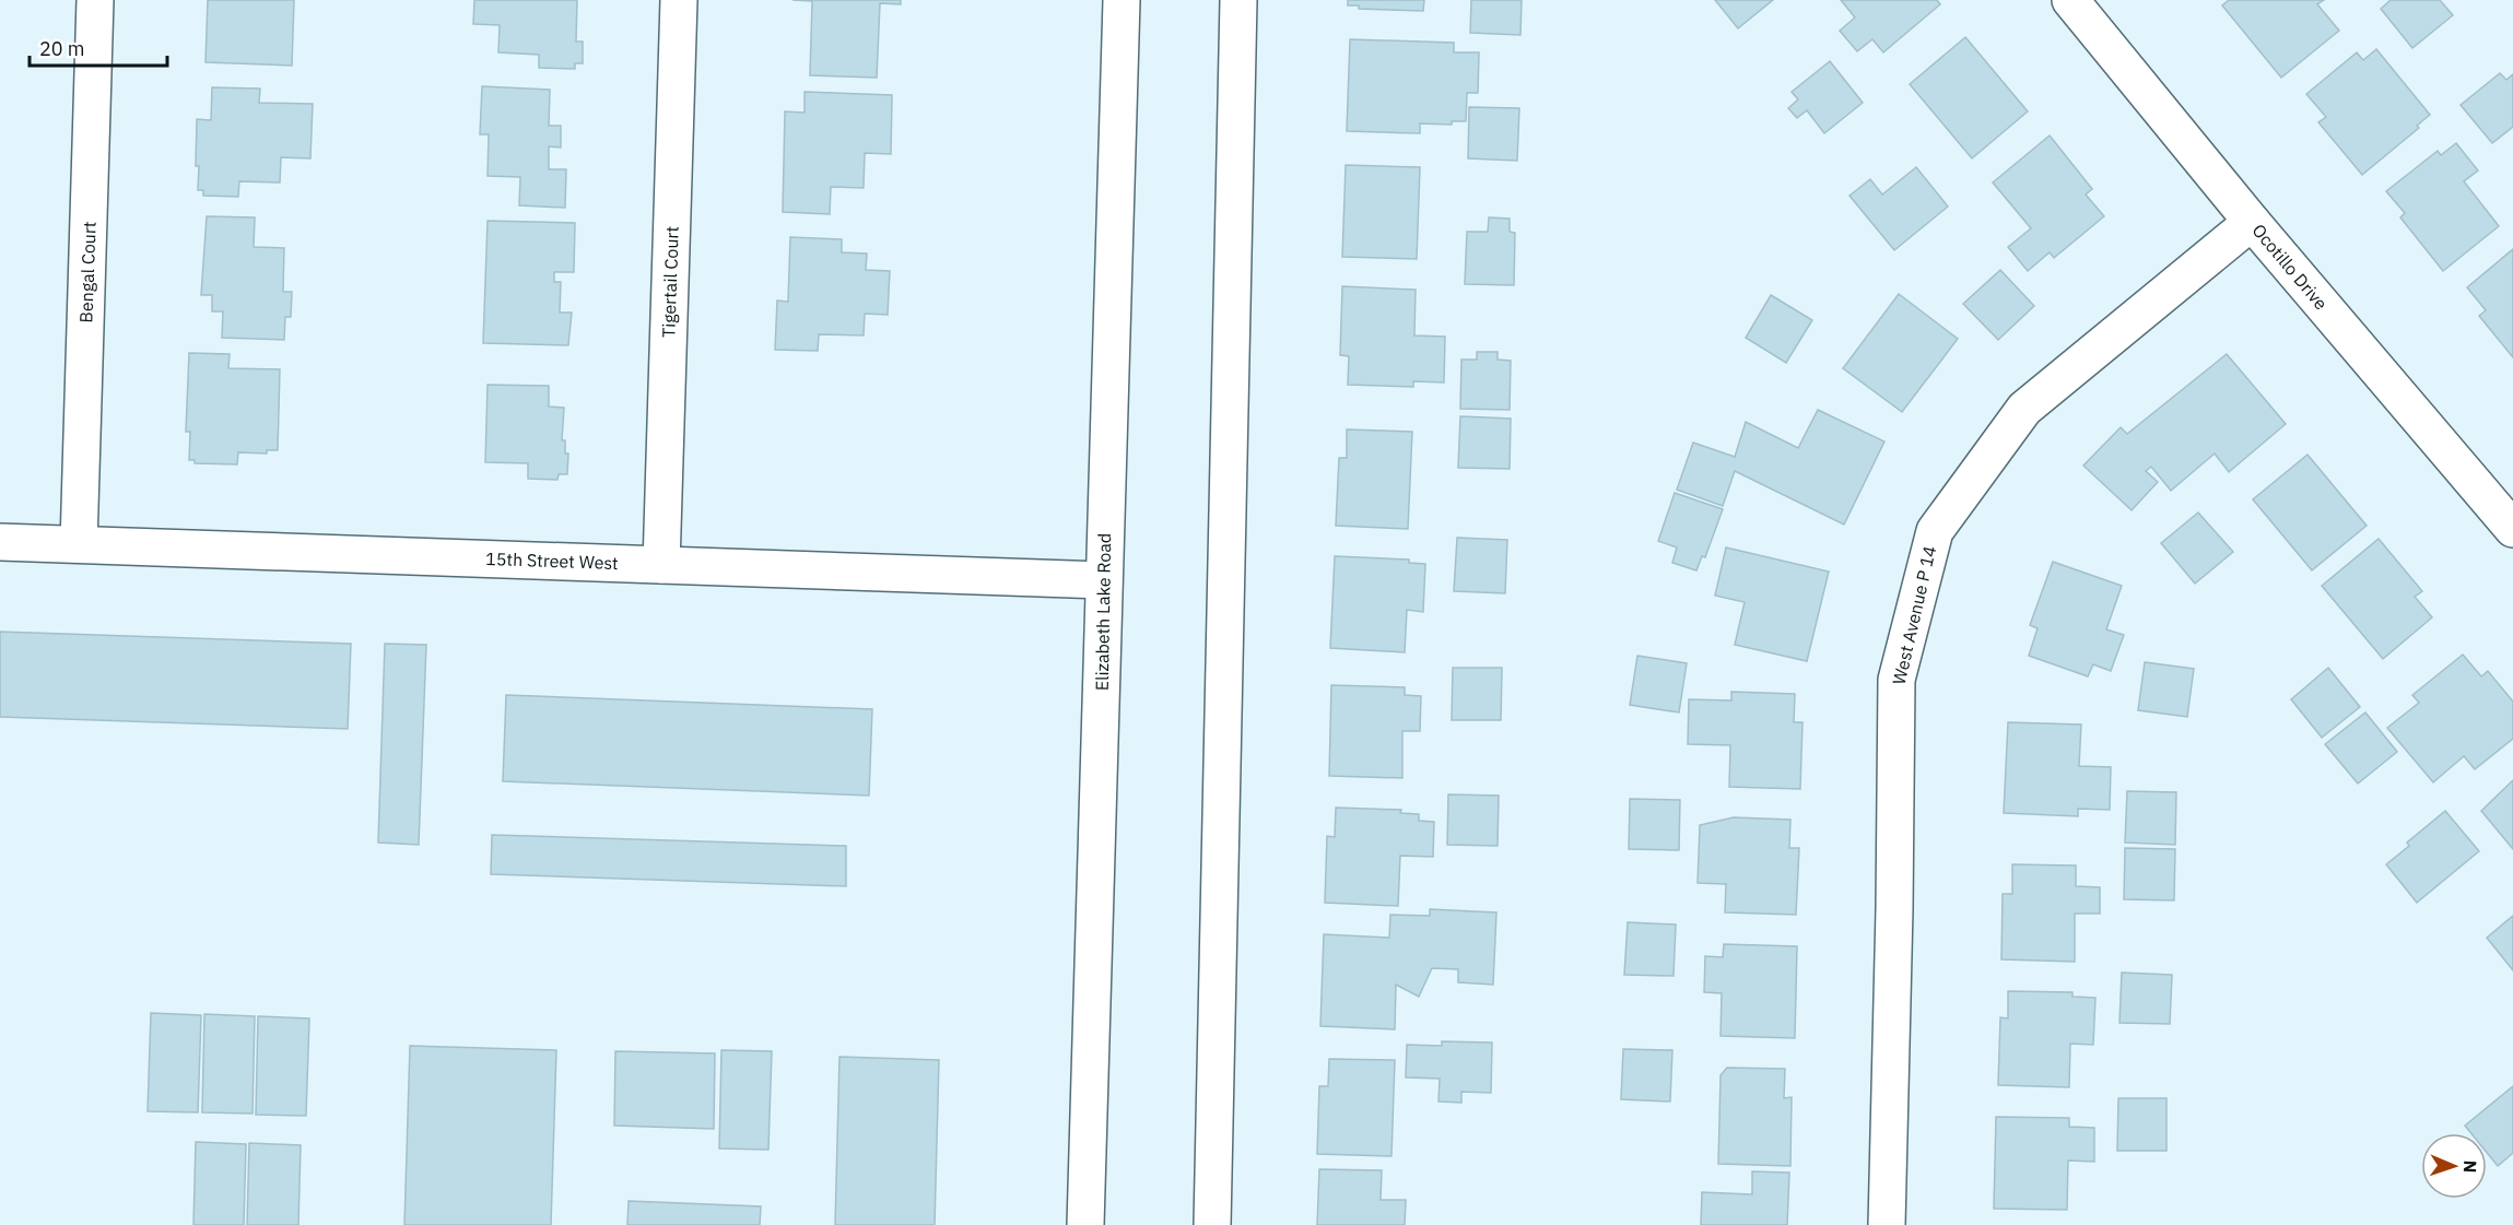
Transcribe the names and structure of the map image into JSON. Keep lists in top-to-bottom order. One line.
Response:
{"streets":{"street":["Ocotillo Drive","Bengal Court","Tigertail Court","15th Street West","Elizabeth Lake Road","West Avenue P 14"]},"crossings":[["Ocotillo Drive","West Avenue P 14"],["Bengal Court","15th Street West"],["Tigertail Court","15th Street West"],["15th Street West","Elizabeth Lake Road"]],"scale_bar":"20 m","north":"right"}
